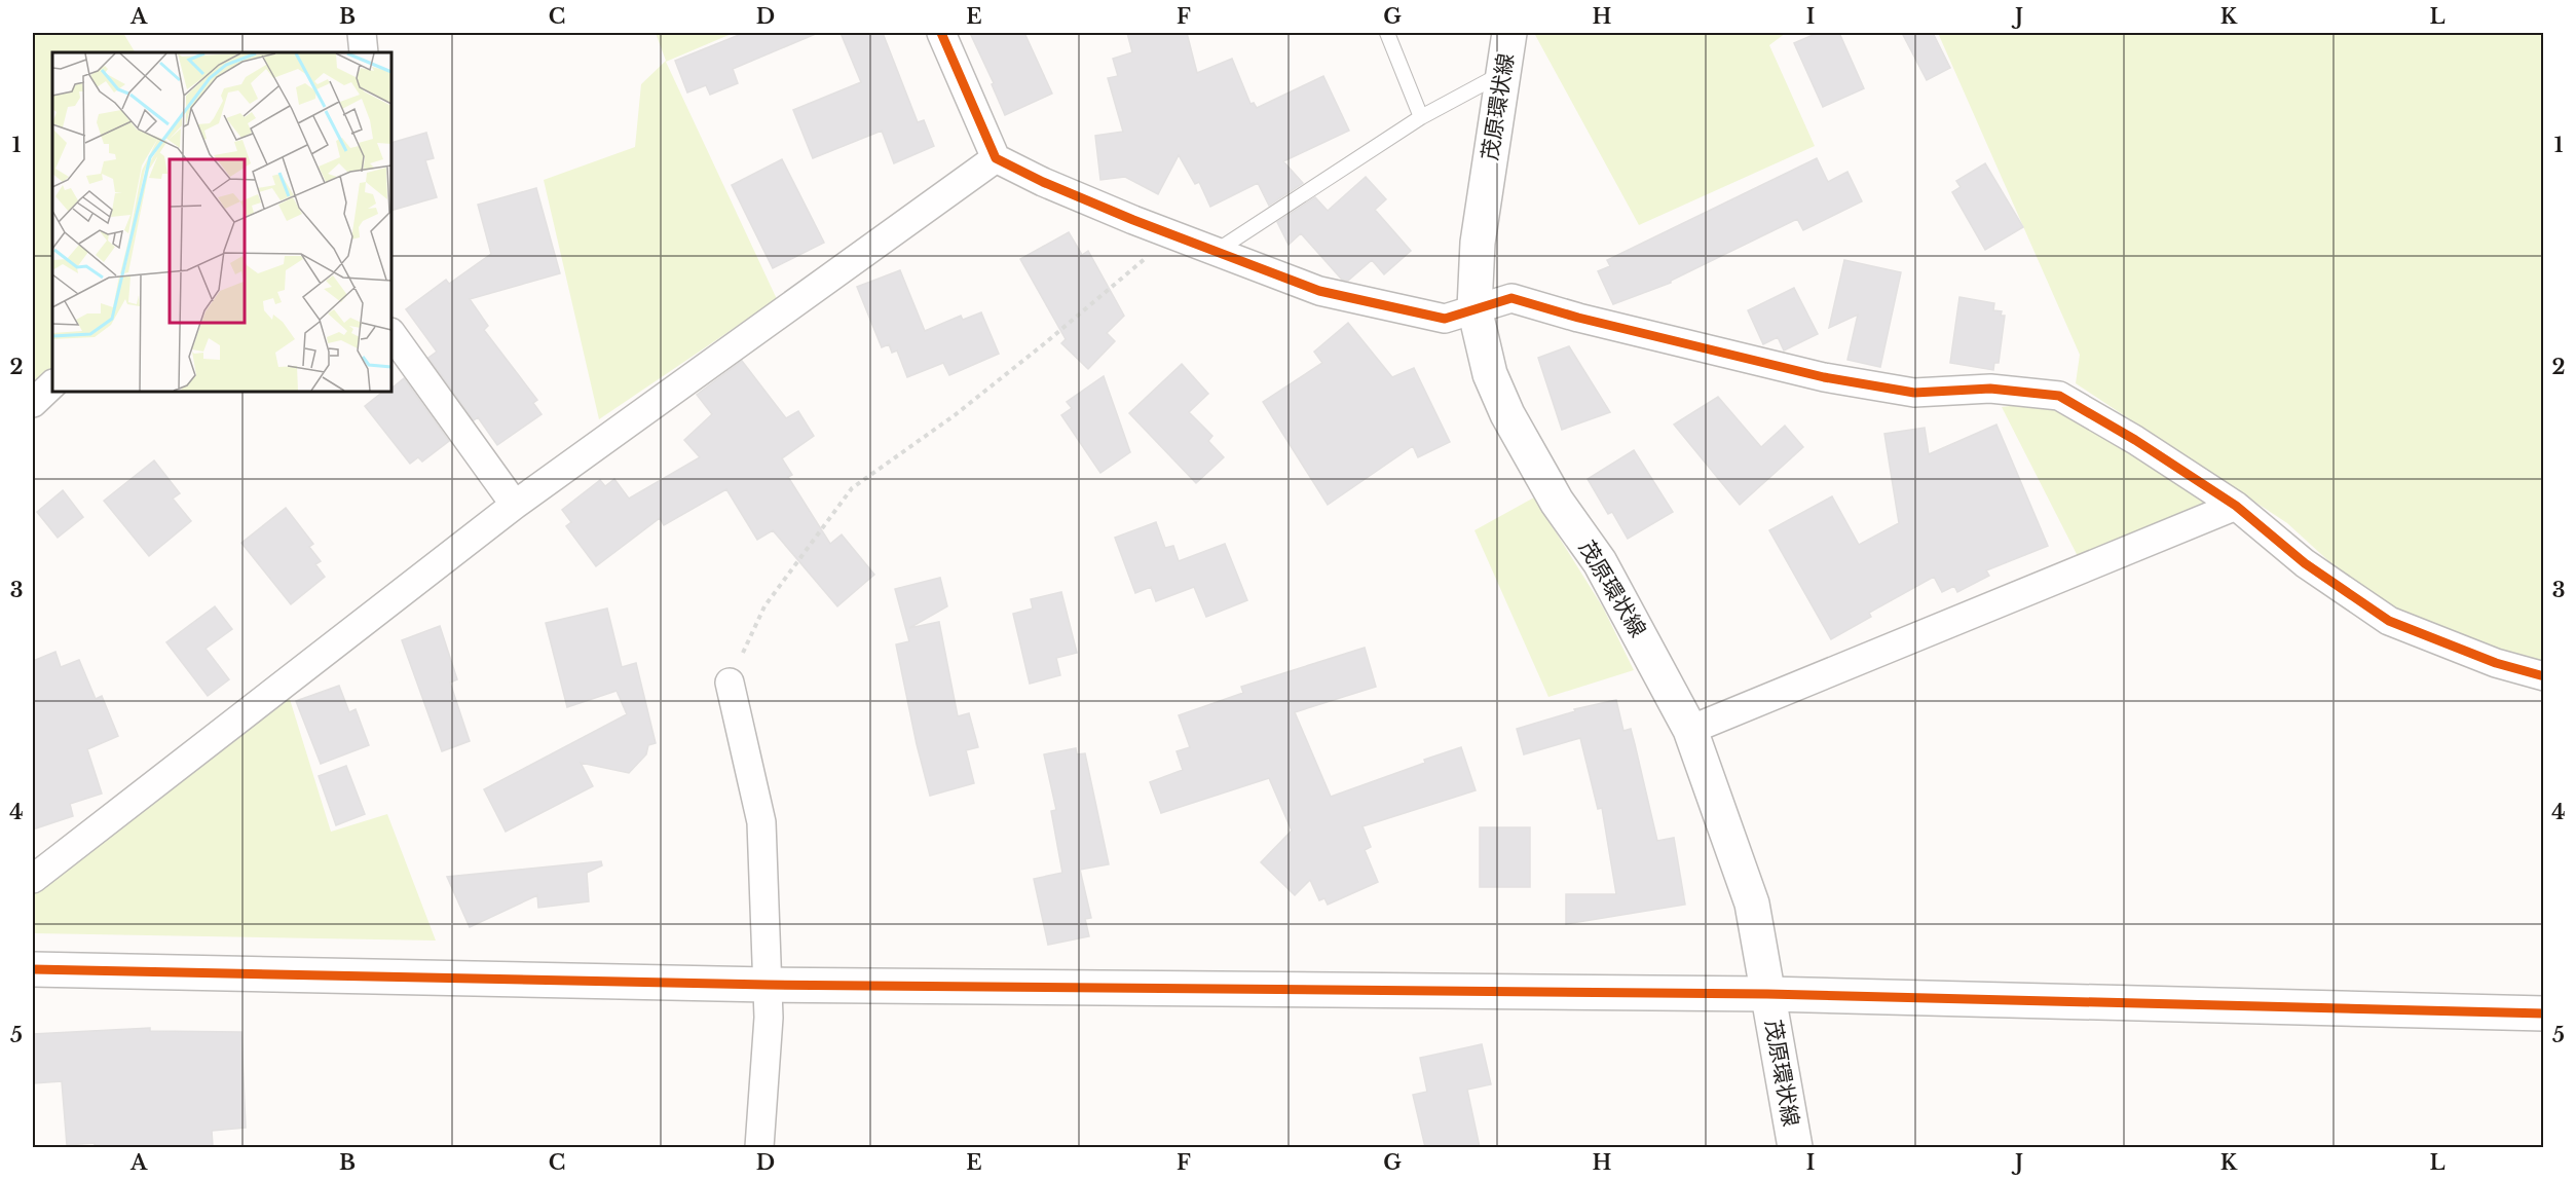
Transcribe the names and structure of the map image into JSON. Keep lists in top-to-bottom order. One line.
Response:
{"streets":{"street":["茂原環状線"]},"grid":{"columns":["A","B","C","D","E","F","G","H","I","J","K","L"],"rows":["1","2","3","4","5"]}}
